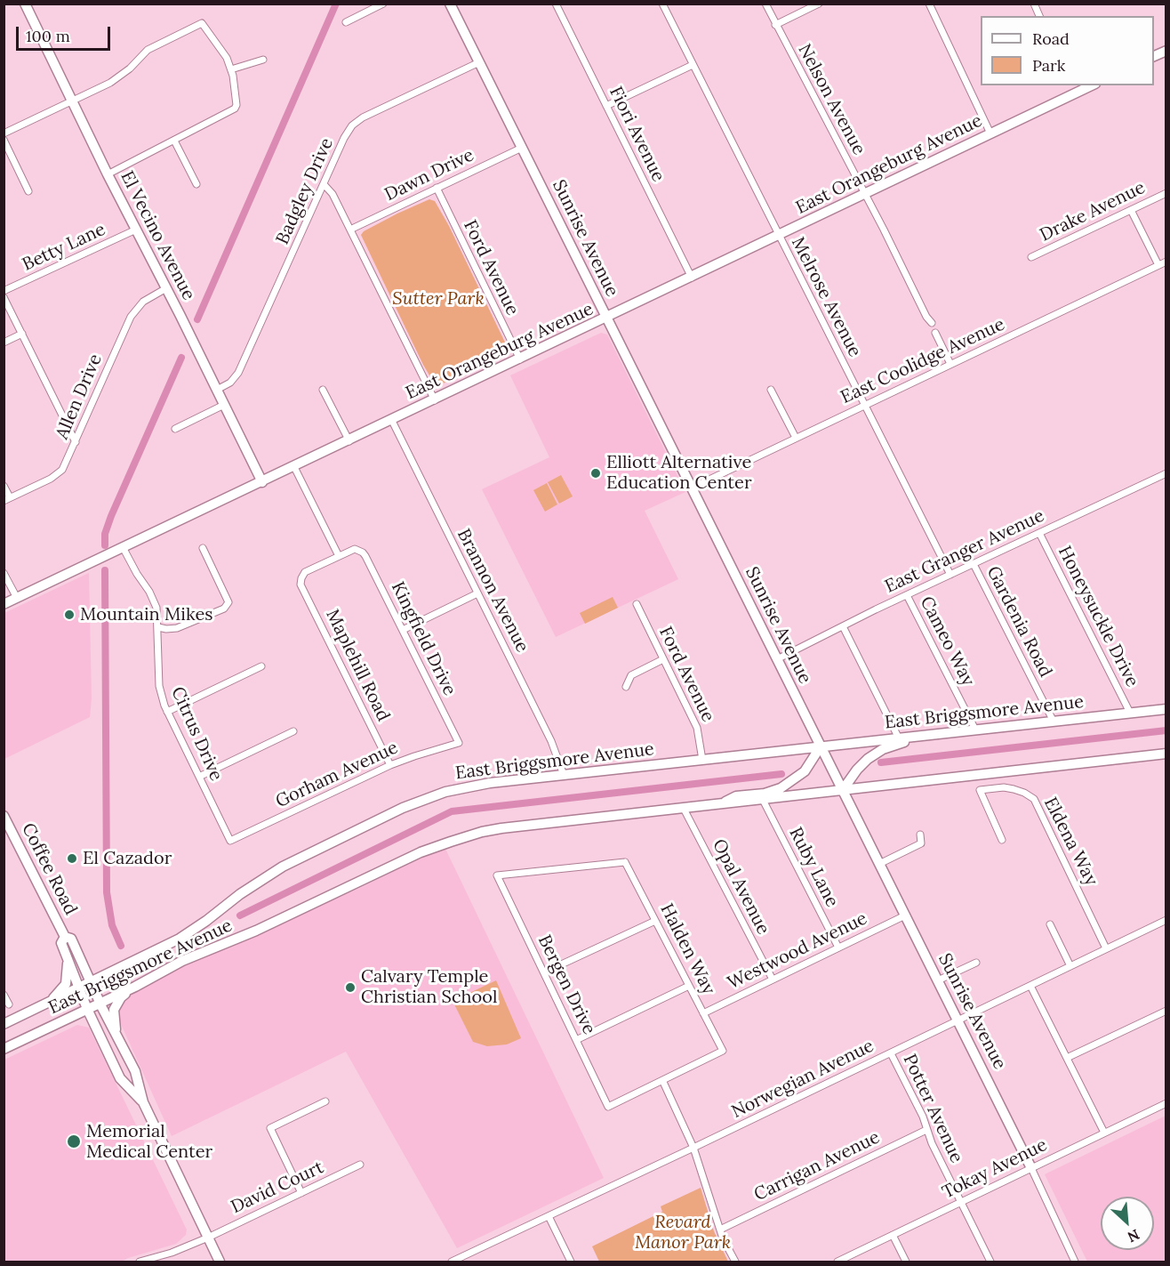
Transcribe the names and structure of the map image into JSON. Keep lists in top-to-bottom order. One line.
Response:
{"streets":{"main road":["East Orangeburg Avenue","El Vecino Avenue","Sunrise Avenue","East Briggsmore Avenue","Coffee Road"],"street":["Nelson Avenue","Fiori Avenue","Dawn Drive","Badgley Drive","Drake Avenue","Betty Lane","Ford Avenue","Melrose Avenue","East Coolidge Avenue","Allen Drive","East Granger Avenue","Brannon Avenue","Honeysuckle Drive","Gardenia Road","Kingfield Drive","Cameo Way","Maplehill Road","Citrus Drive","Gorham Avenue","Eldena Way","Ruby Lane","Opal Avenue","Halden Way","Westwood Avenue","Bergen Drive","Norwegian Avenue","Potter Avenue","Carrigan Avenue","Tokay Avenue","David Court"]},"crossings":[["Nelson Avenue","East Orangeburg Avenue"],["Fiori Avenue","East Orangeburg Avenue"],["East Orangeburg Avenue","El Vecino Avenue"],["East Orangeburg Avenue","Sunrise Avenue"],["East Orangeburg Avenue","Ford Avenue"],["East Orangeburg Avenue","Melrose Avenue"],["East Orangeburg Avenue","Brannon Avenue"],["East Orangeburg Avenue","Citrus Drive"],["Dawn Drive","Sunrise Avenue"],["Dawn Drive","Ford Avenue"],["Badgley Drive","El Vecino Avenue"],["Badgley Drive","Sunrise Avenue"],["El Vecino Avenue","Betty Lane"],["El Vecino Avenue","Allen Drive"],["Sunrise Avenue","East Coolidge Avenue"],["Sunrise Avenue","East Granger Avenue"],["Sunrise Avenue","East Briggsmore Avenue"],["Sunrise Avenue","Westwood Avenue"],["Sunrise Avenue","Norwegian Avenue"],["Sunrise Avenue","Tokay Avenue"],["Ford Avenue","East Briggsmore Avenue"],["Melrose Avenue","East Coolidge Avenue"],["Melrose Avenue","East Granger Avenue"],["East Granger Avenue","Honeysuckle Drive"],["East Granger Avenue","Gardenia Road"],["East Granger Avenue","Cameo Way"],["Brannon Avenue","East Briggsmore Avenue"],["Honeysuckle Drive","East Briggsmore Avenue"],["Gardenia Road","East Briggsmore Avenue"],["Kingfield Drive","Maplehill Road"],["Kingfield Drive","Gorham Avenue"],["Cameo Way","East Briggsmore Avenue"],["Maplehill Road","Gorham Avenue"],["East Briggsmore Avenue","Ruby Lane"],["East Briggsmore Avenue","Coffee Road"],["East Briggsmore Avenue","Opal Avenue"],["Citrus Drive","Gorham Avenue"],["Eldena Way","Norwegian Avenue"],["Ruby Lane","Westwood Avenue"],["Coffee Road","David Court"],["Opal Avenue","Westwood Avenue"],["Halden Way","Westwood Avenue"],["Halden Way","Bergen Drive"],["Norwegian Avenue","Potter Avenue"],["Potter Avenue","Carrigan Avenue"],["Potter Avenue","Tokay Avenue"]],"parks":["Sutter Park","Revard Manor Park"],"places":["Elliott Alternative Education Center","Mountain Mikes","El Cazador","Calvary Temple Christian School","Memorial Medical Center"],"legend":["Road","Park"],"scale_bar":"100 m","north":"bottom right"}
